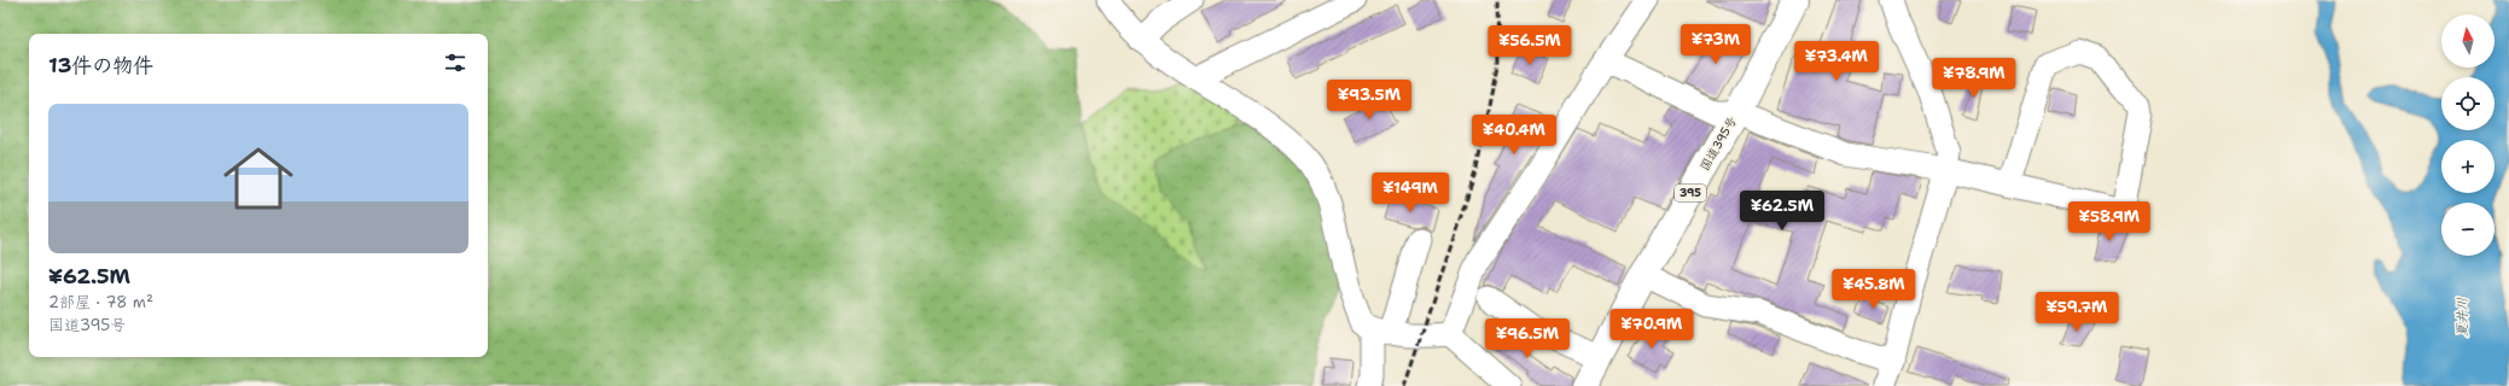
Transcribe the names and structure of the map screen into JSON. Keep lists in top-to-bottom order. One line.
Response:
{"streets":{"highway":["国道395号","395"]},"water":["夏井川"],"north":"top","page":{"map_buttons":["+","−"],"price":["¥73M","¥56.5M","¥73.4M","¥78.9M","¥93.5M","¥40.4M","¥149M","¥62.5M","¥58.9M","¥45.8M","¥59.7M","¥70.9M","¥96.5M"],"heading":"13件の物件","list":[{"name":"¥62.5M","note":"2部屋 · 78 m² · 国道395号"}]}}
